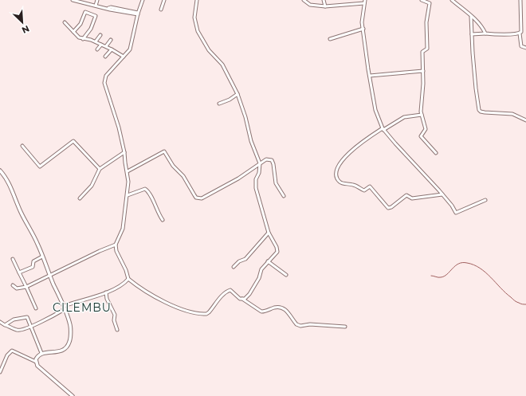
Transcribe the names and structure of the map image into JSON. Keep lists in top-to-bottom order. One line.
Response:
{"districts":["CILEMBU"],"north":"bottom right"}
